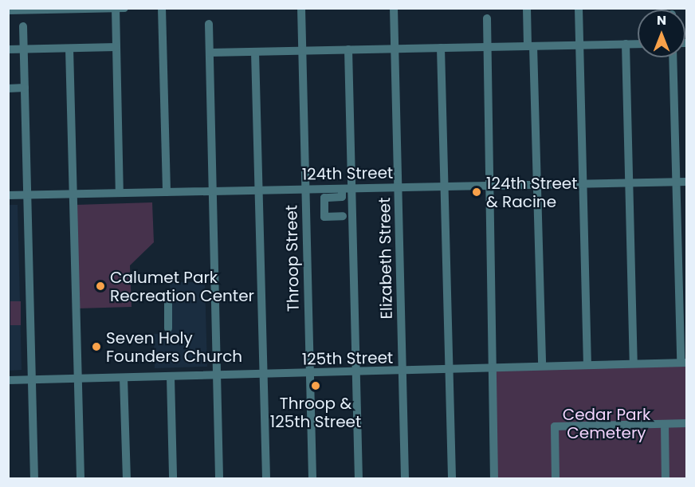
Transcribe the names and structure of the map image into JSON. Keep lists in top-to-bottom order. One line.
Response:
{"streets":{"street":["124th Street","Throop Street","Elizabeth Street","125th Street"]},"crossings":[["124th Street","Throop Street"],["124th Street","Elizabeth Street"],["Throop Street","125th Street"],["Elizabeth Street","125th Street"]],"parks":["Cedar Park Cemetery"],"places":["124th Street & Racine","Calumet Park Recreation Center","Seven Holy Founders Church","Throop & 125th Street"],"north":"top"}
